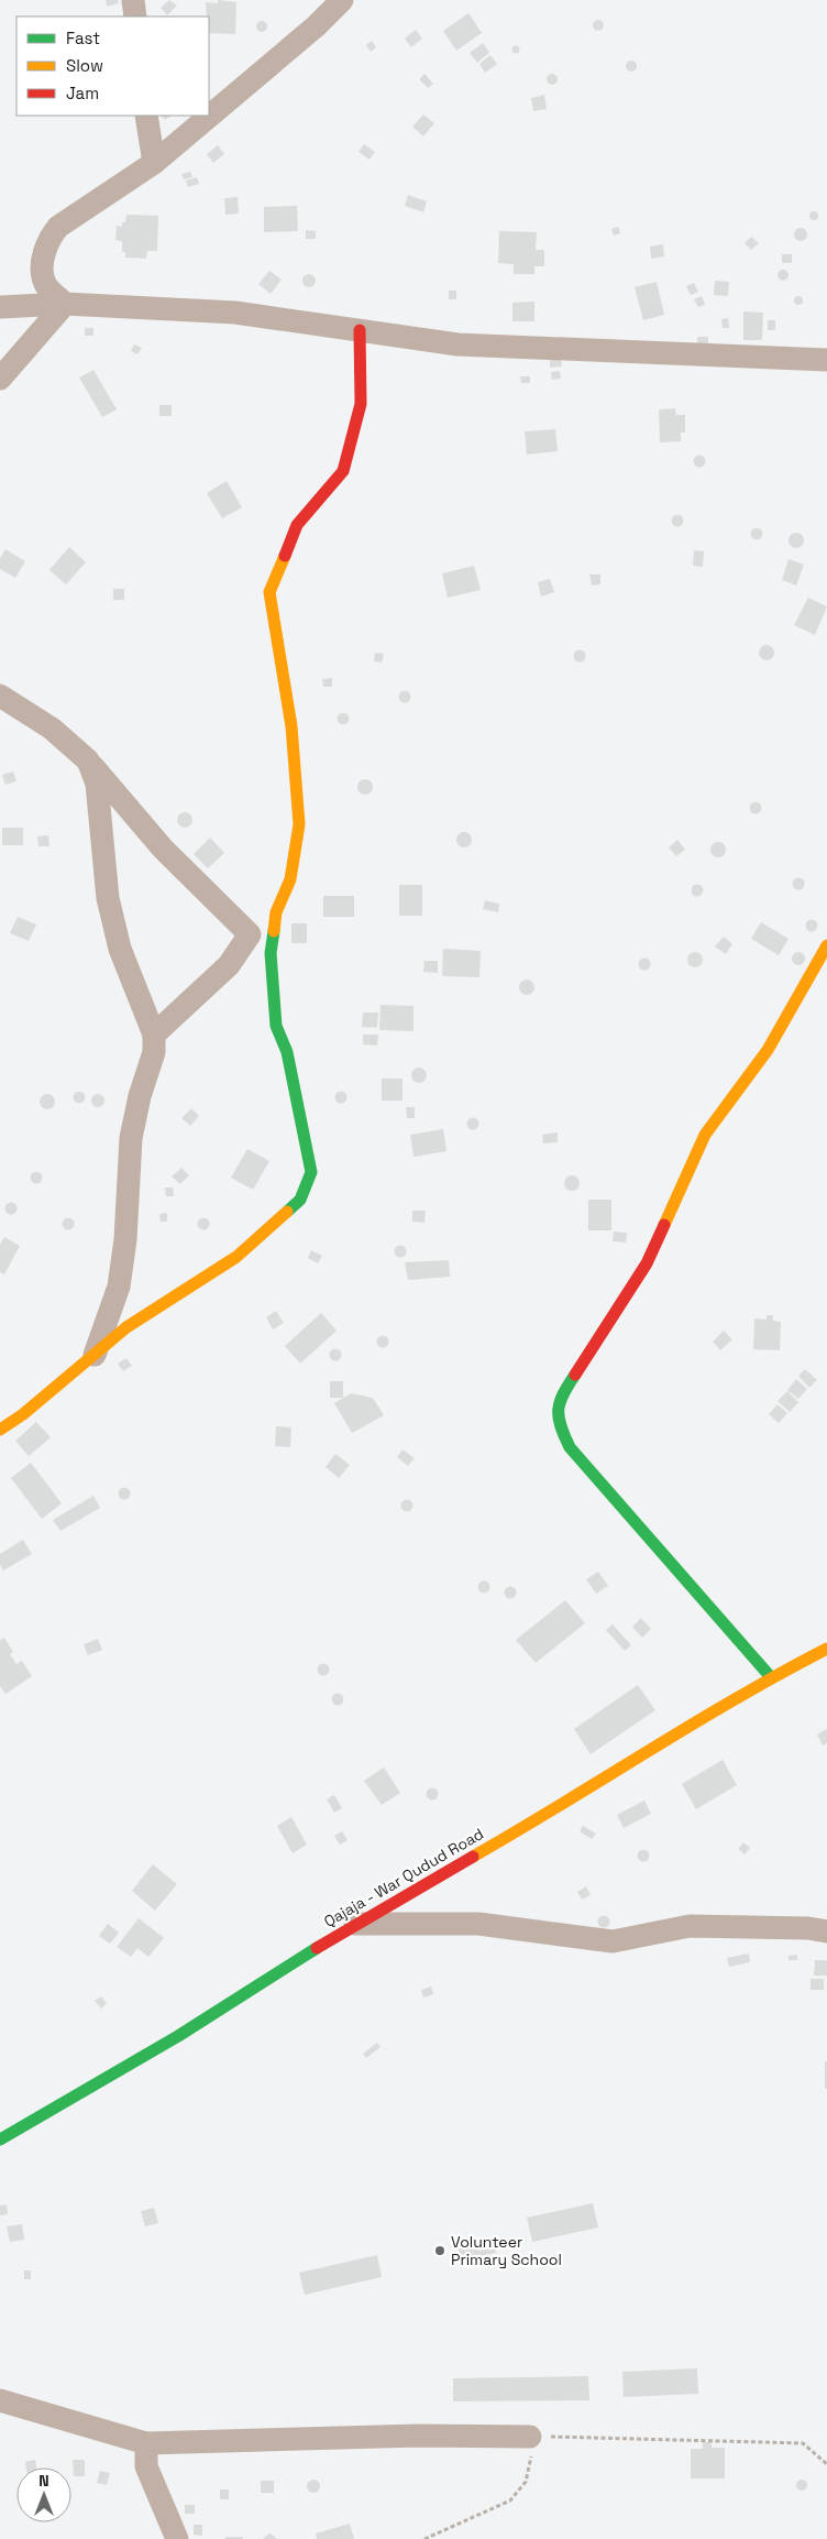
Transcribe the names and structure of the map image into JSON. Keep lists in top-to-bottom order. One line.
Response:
{"streets":{"street":["Qajaja - War Qudud Road"]},"places":["Volunteer Primary School"],"legend":["Fast","Slow","Jam"],"north":"top"}
